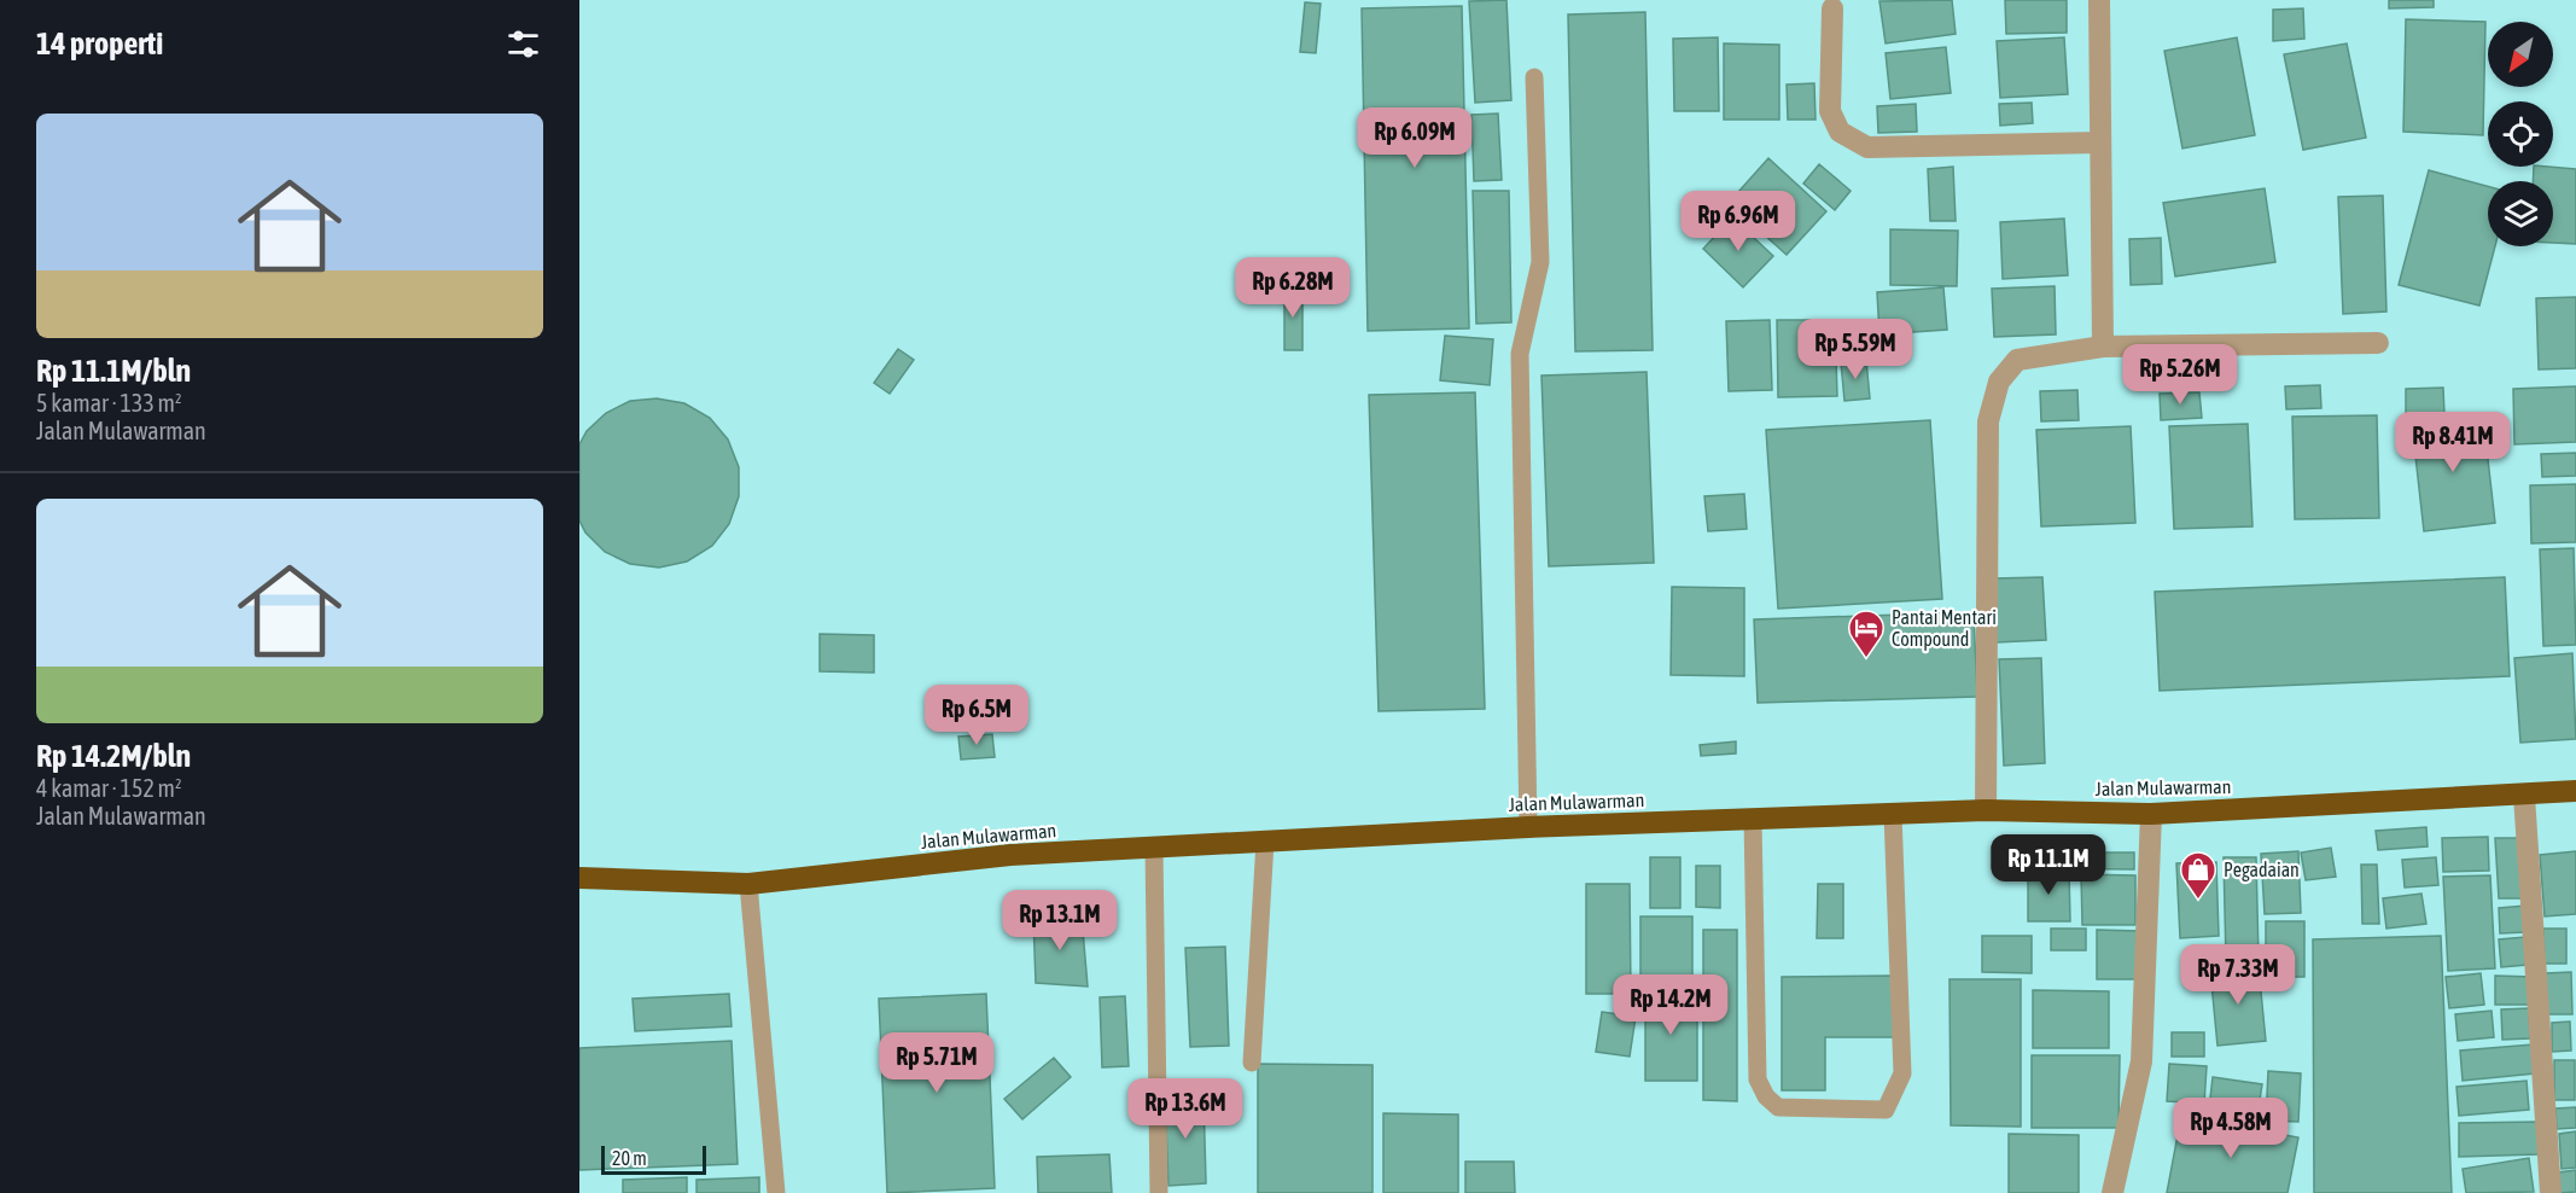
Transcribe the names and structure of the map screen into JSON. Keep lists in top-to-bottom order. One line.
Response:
{"streets":{"highway":["Jalan Mulawarman"]},"places":{"hotel":["Pantai Mentari Compound"],"shop":["Pegadaian"]},"scale_bar":"20 m","north":"bottom left","page":{"heading":"14 properti","list":[{"name":"Rp 11.1M/bln","note":"5 kamar · 133 m² · Jalan Mulawarman"},{"name":"Rp 14.2M/bln","note":"4 kamar · 152 m² · Jalan Mulawarman"}],"price":["Rp 6.09M","Rp 6.96M","Rp 6.28M","Rp 5.59M","Rp 5.26M","Rp 8.41M","Rp 6.5M","Rp 11.1M","Rp 13.1M","Rp 7.33M","Rp 14.2M","Rp 5.71M","Rp 13.6M","Rp 4.58M"],"scale":"20 m"}}
